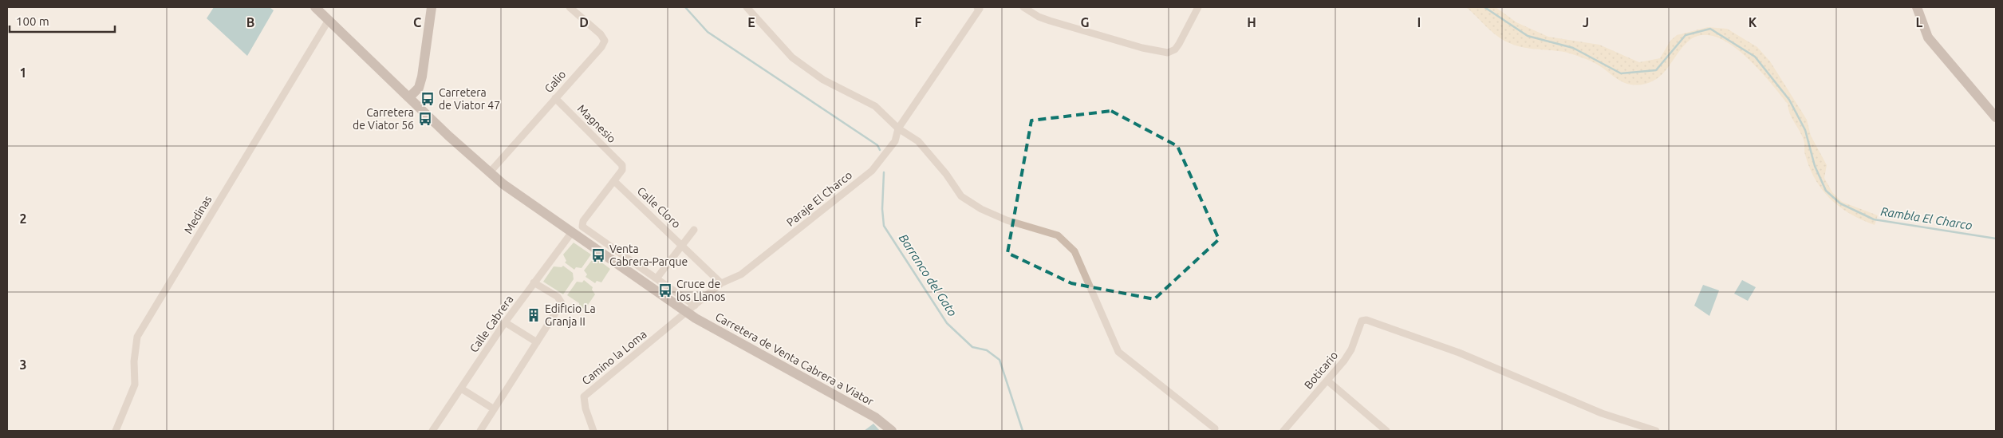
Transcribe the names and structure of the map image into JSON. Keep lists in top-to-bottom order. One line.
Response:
{"streets":{"street":["Galio","Magnesio","Paraje El Charco","Calle Cloro","Medinas","Calle Cabrera","Camino la Loma","Carretera de Venta Cabrera a Viator","Boticario"]},"crossings":[["Galio","Magnesio"],["Galio","Carretera de Venta Cabrera a Viator"],["Magnesio","Calle Cloro"],["Paraje El Charco","Calle Cloro"],["Paraje El Charco","Camino la Loma"],["Paraje El Charco","Carretera de Venta Cabrera a Viator"],["Medinas","Carretera de Venta Cabrera a Viator"],["Calle Cabrera","Carretera de Venta Cabrera a Viator"],["Camino la Loma","Carretera de Venta Cabrera a Viator"]],"water":["Rambla El Charco","Barranco del Gato"],"places":{"bus stop":["Carretera de Viator 47","Carretera de Viator 56","Venta Cabrera-Parque","Cruce de los Llanos"],"building":["Edificio La Granja II"]},"scale_bar":"100 m","grid":{"columns":["B","C","D","E","F","G","H","I","J","K","L"],"rows":["1","2","3"]}}
